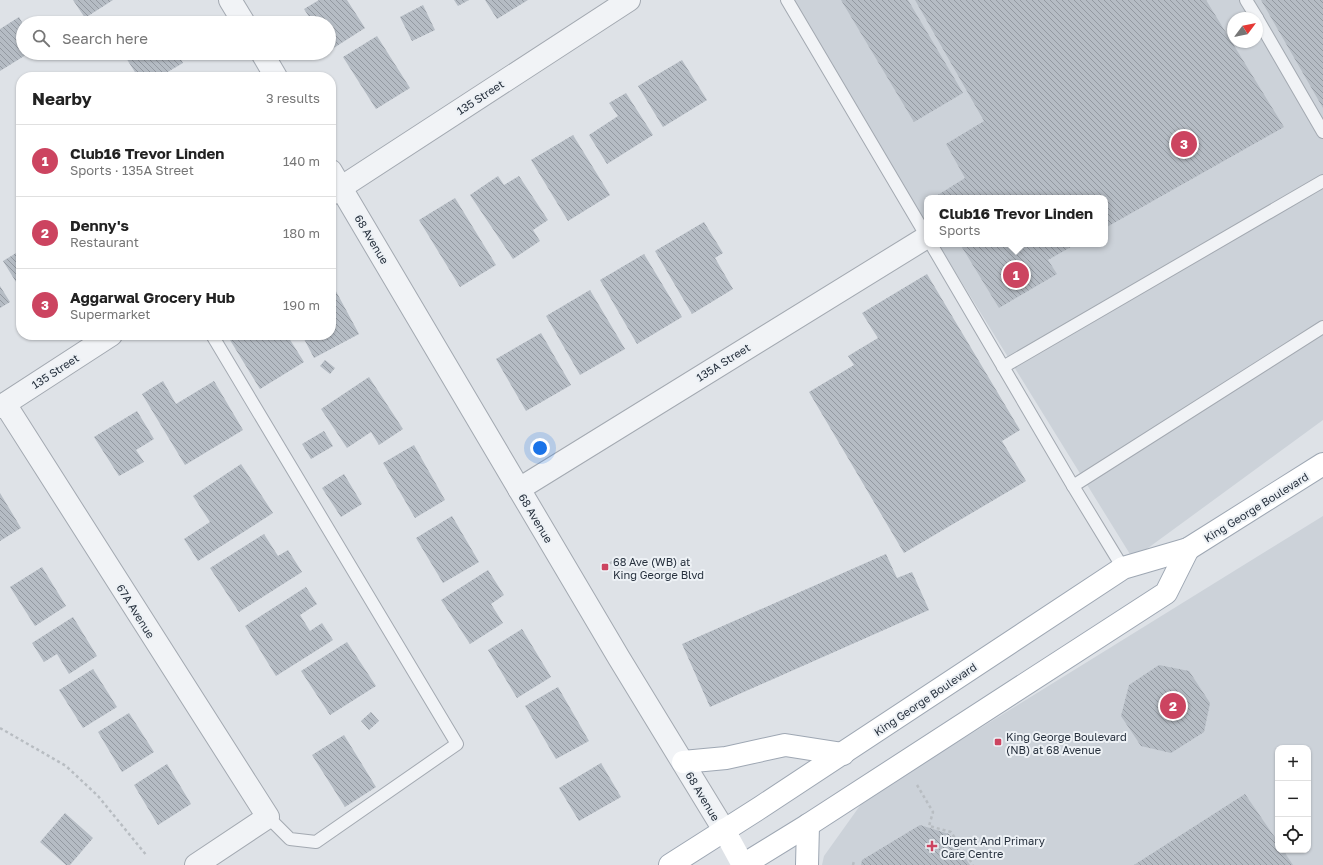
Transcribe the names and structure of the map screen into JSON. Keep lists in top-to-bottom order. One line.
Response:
{"streets":{"main road":["68 Avenue","King George Boulevard"],"street":["135 Street","135A Street","67A Avenue"]},"crossings":[["135 Street","67A Avenue"],["68 Avenue","135A Street"],["68 Avenue","King George Boulevard"]],"places":{"transit":["68 Ave (WB) at King George Blvd","King George Boulevard (NB) at 68 Avenue"],"health":["Urgent And Primary Care Centre"]},"north":"top right","page":{"search":"Search here","heading":["Nearby","3 results"],"list":[{"mark":"1","name":"Club16 Trevor Linden","note":"Sports · 135A Street","value":"140 m"},{"mark":"2","name":"Denny's","note":"Restaurant","value":"180 m"},{"mark":"3","name":"Aggarwal Grocery Hub","note":"Supermarket","value":"190 m"}],"pins":["3","1","2"],"popup":["Club16 Trevor Linden","Sports"],"map_buttons":["+","−"]}}
